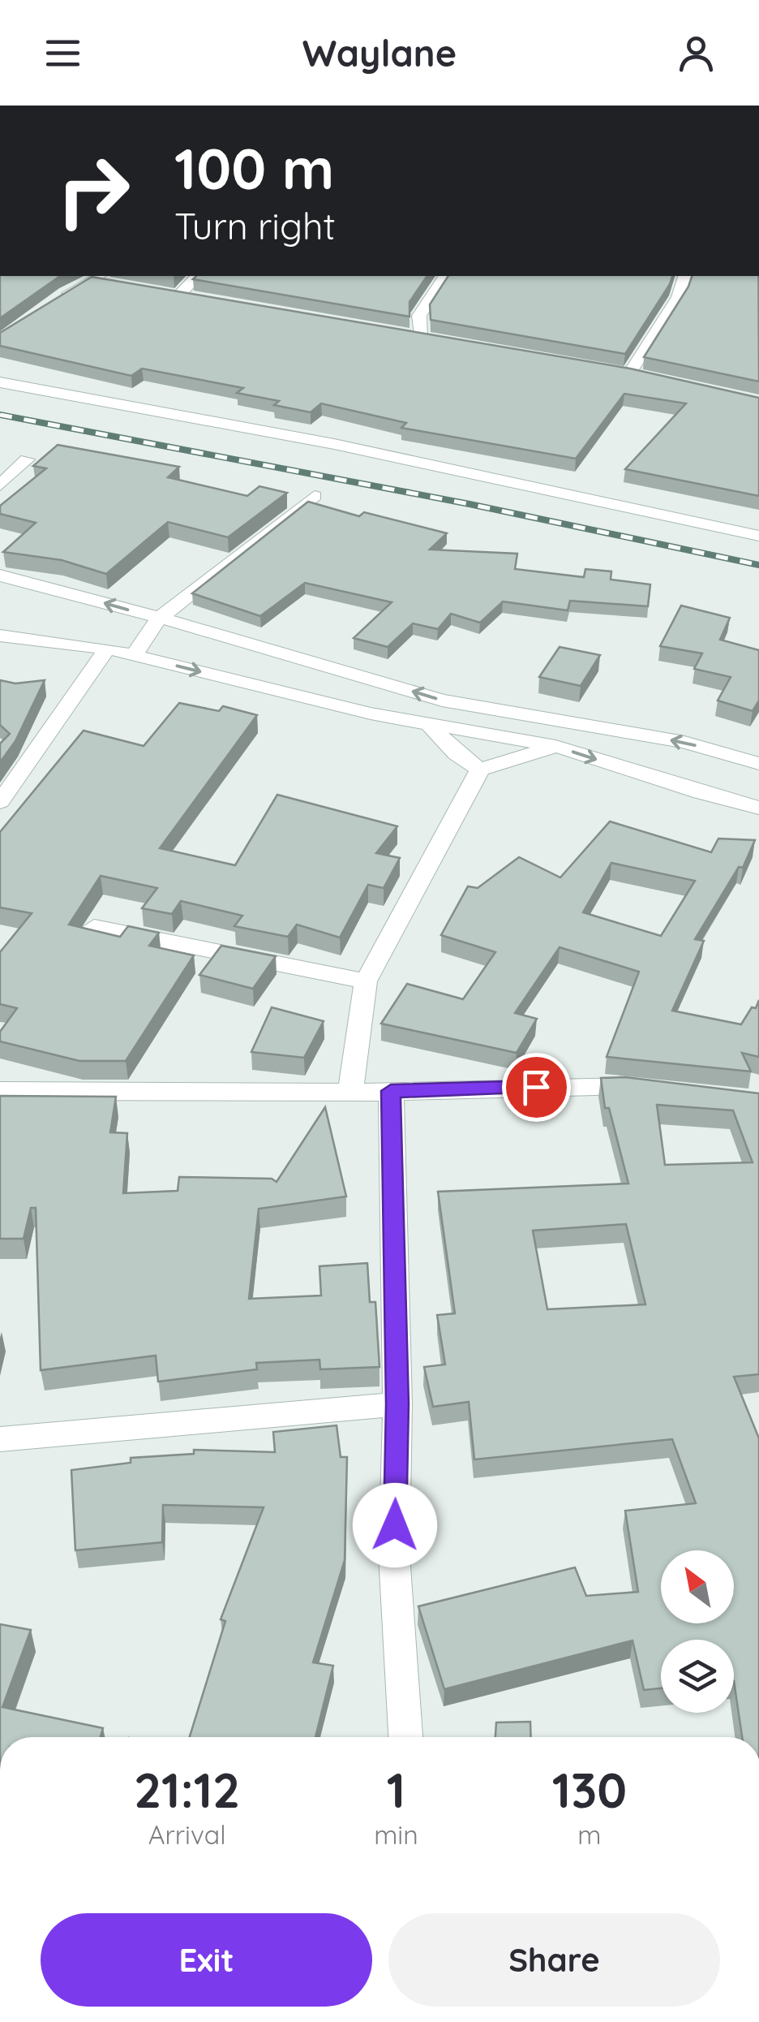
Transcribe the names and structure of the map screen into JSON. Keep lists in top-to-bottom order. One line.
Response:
{"north":"top left","page":{"header":"Waylane","turn":["100 m","Turn right"],"eta":["21:12","Arrival","1","min","130","m"],"buttons":["Exit","Share"]}}
